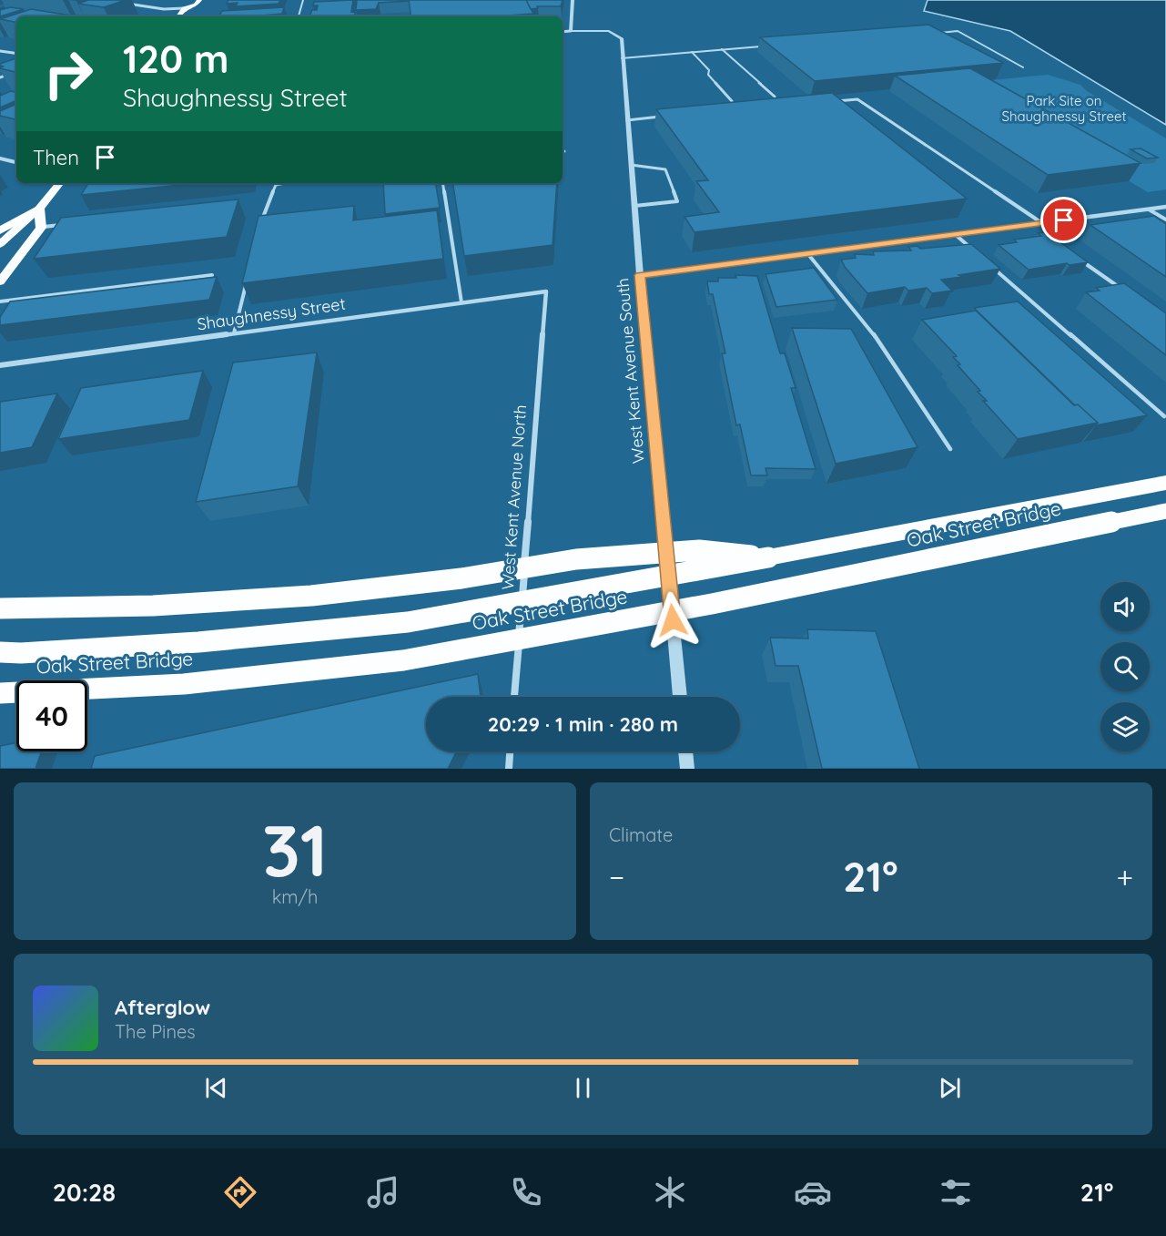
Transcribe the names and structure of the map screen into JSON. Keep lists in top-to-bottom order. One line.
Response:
{"streets":{"highway":["Oak Street Bridge"],"street":["Shaughnessy Street","West Kent Avenue South","West Kent Avenue North"]},"crossings":[["Shaughnessy Street","West Kent Avenue North"]],"parks":["Park Site on Shaughnessy Street"],"page":{"turn":["120 m","Shaughnessy Street"],"then":"Then","limit":"40","trip":"20:29 · 1 min · 280 m","tile":[["31","km/h"],"Climate"],"heat":["−","21°","+"],"song":["Afterglow","The Pines"],"tabs":["20:28","21°"]}}
